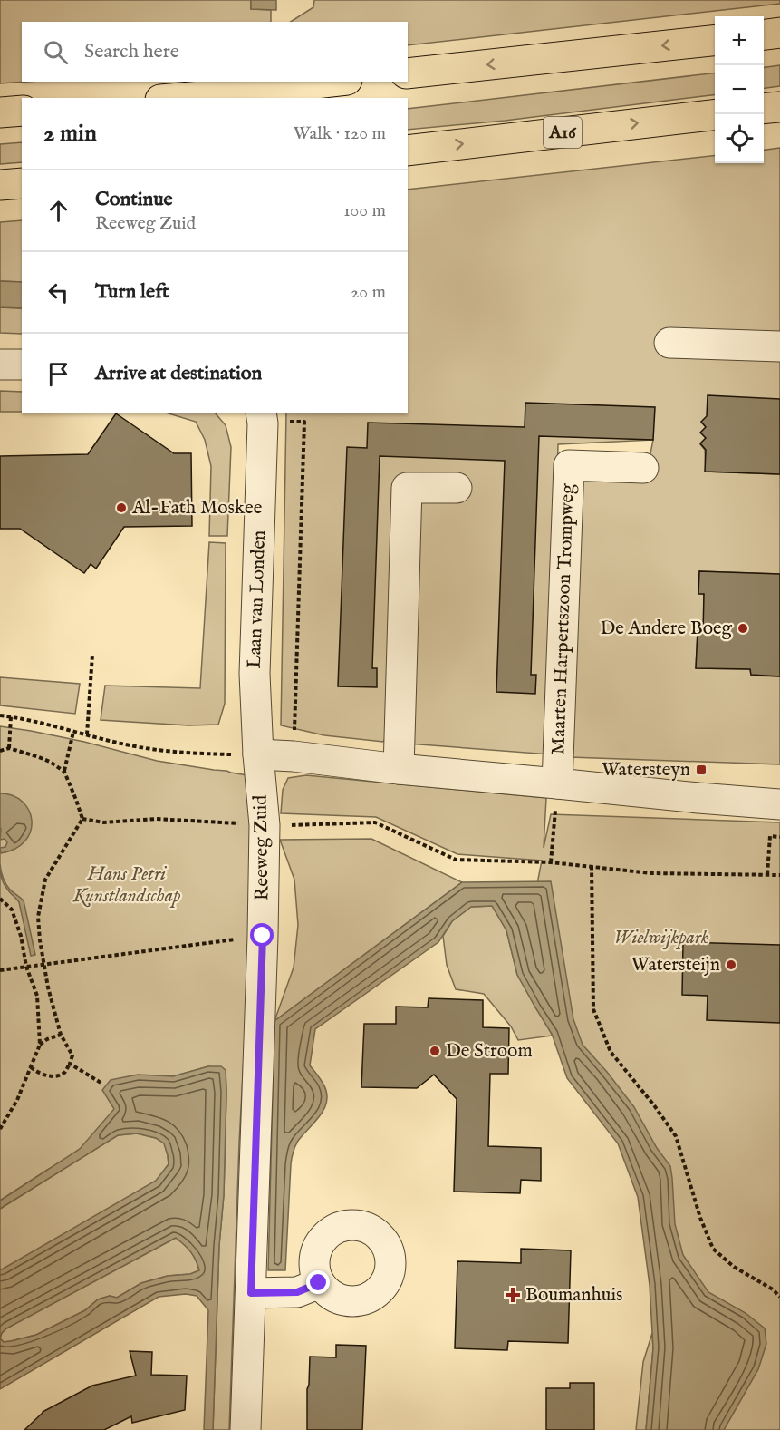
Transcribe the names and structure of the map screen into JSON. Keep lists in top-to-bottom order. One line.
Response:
{"streets":{"highway":["A16"],"street":["Laan van Londen","Maarten Harpertszoon Trompweg","Reeweg Zuid"]},"crossings":[["Laan van Londen","Maarten Harpertszoon Trompweg"],["Laan van Londen","Reeweg Zuid"],["Maarten Harpertszoon Trompweg","Reeweg Zuid"]],"parks":["Hans Petri Kunstlandschap","Wielwijkpark"],"places":{"other":["Al-Fath Moskee","De Andere Boeg","Watersteijn","De Stroom"],"transit":["Watersteyn"],"health":["Boumanhuis"]},"page":{"map_buttons":["+","−"],"search":"Search here","heading":["2 min","Walk · 120 m"],"list":[["Continue","Reeweg Zuid","100 m"],["Turn left","20 m"],"Arrive at destination"]}}
